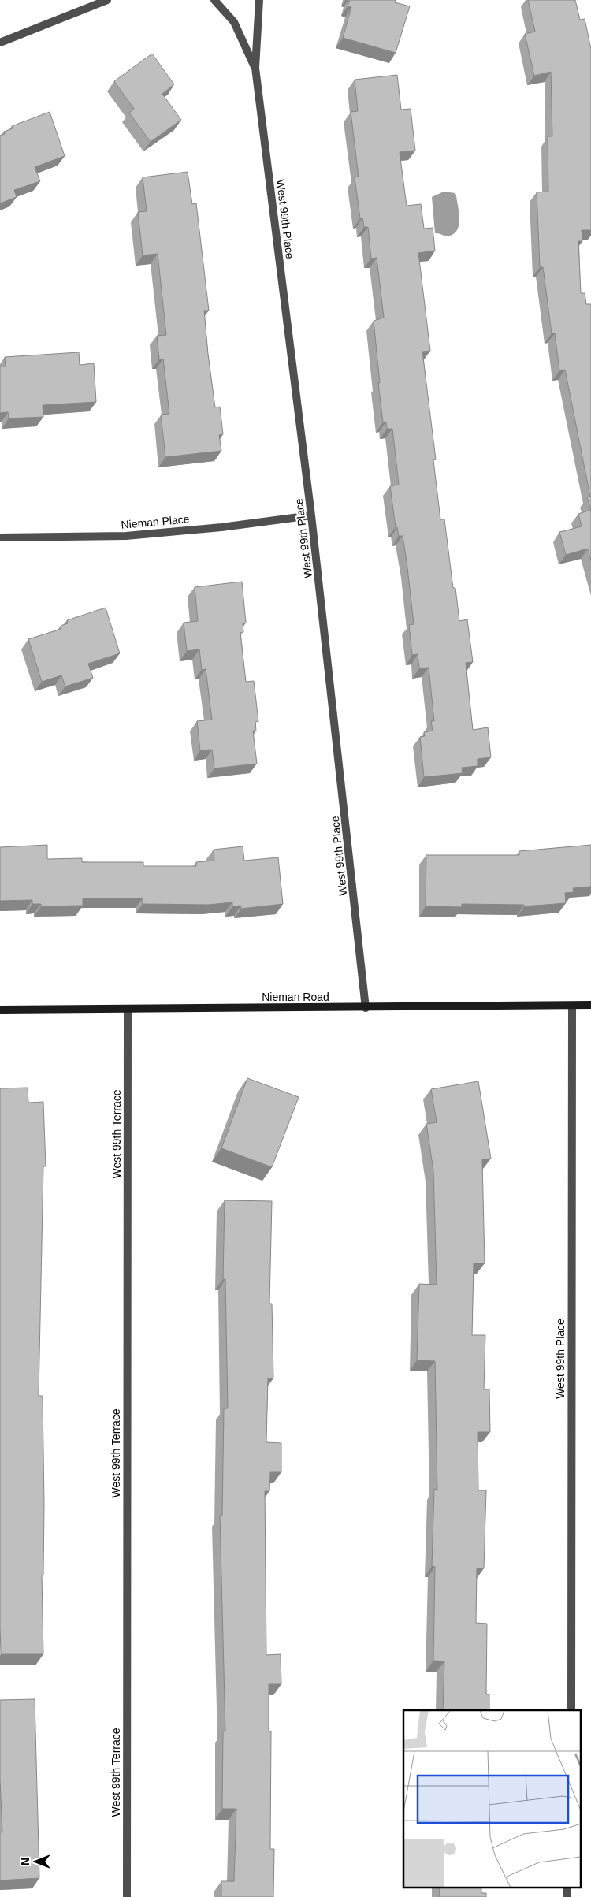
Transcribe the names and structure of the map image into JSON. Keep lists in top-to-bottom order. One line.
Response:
{"streets":{"street":["West 99th Place","Nieman Place","Nieman Road","West 99th Terrace"]},"crossings":[["West 99th Place","Nieman Place"],["West 99th Place","Nieman Road"],["Nieman Road","West 99th Terrace"]],"north":"left"}
